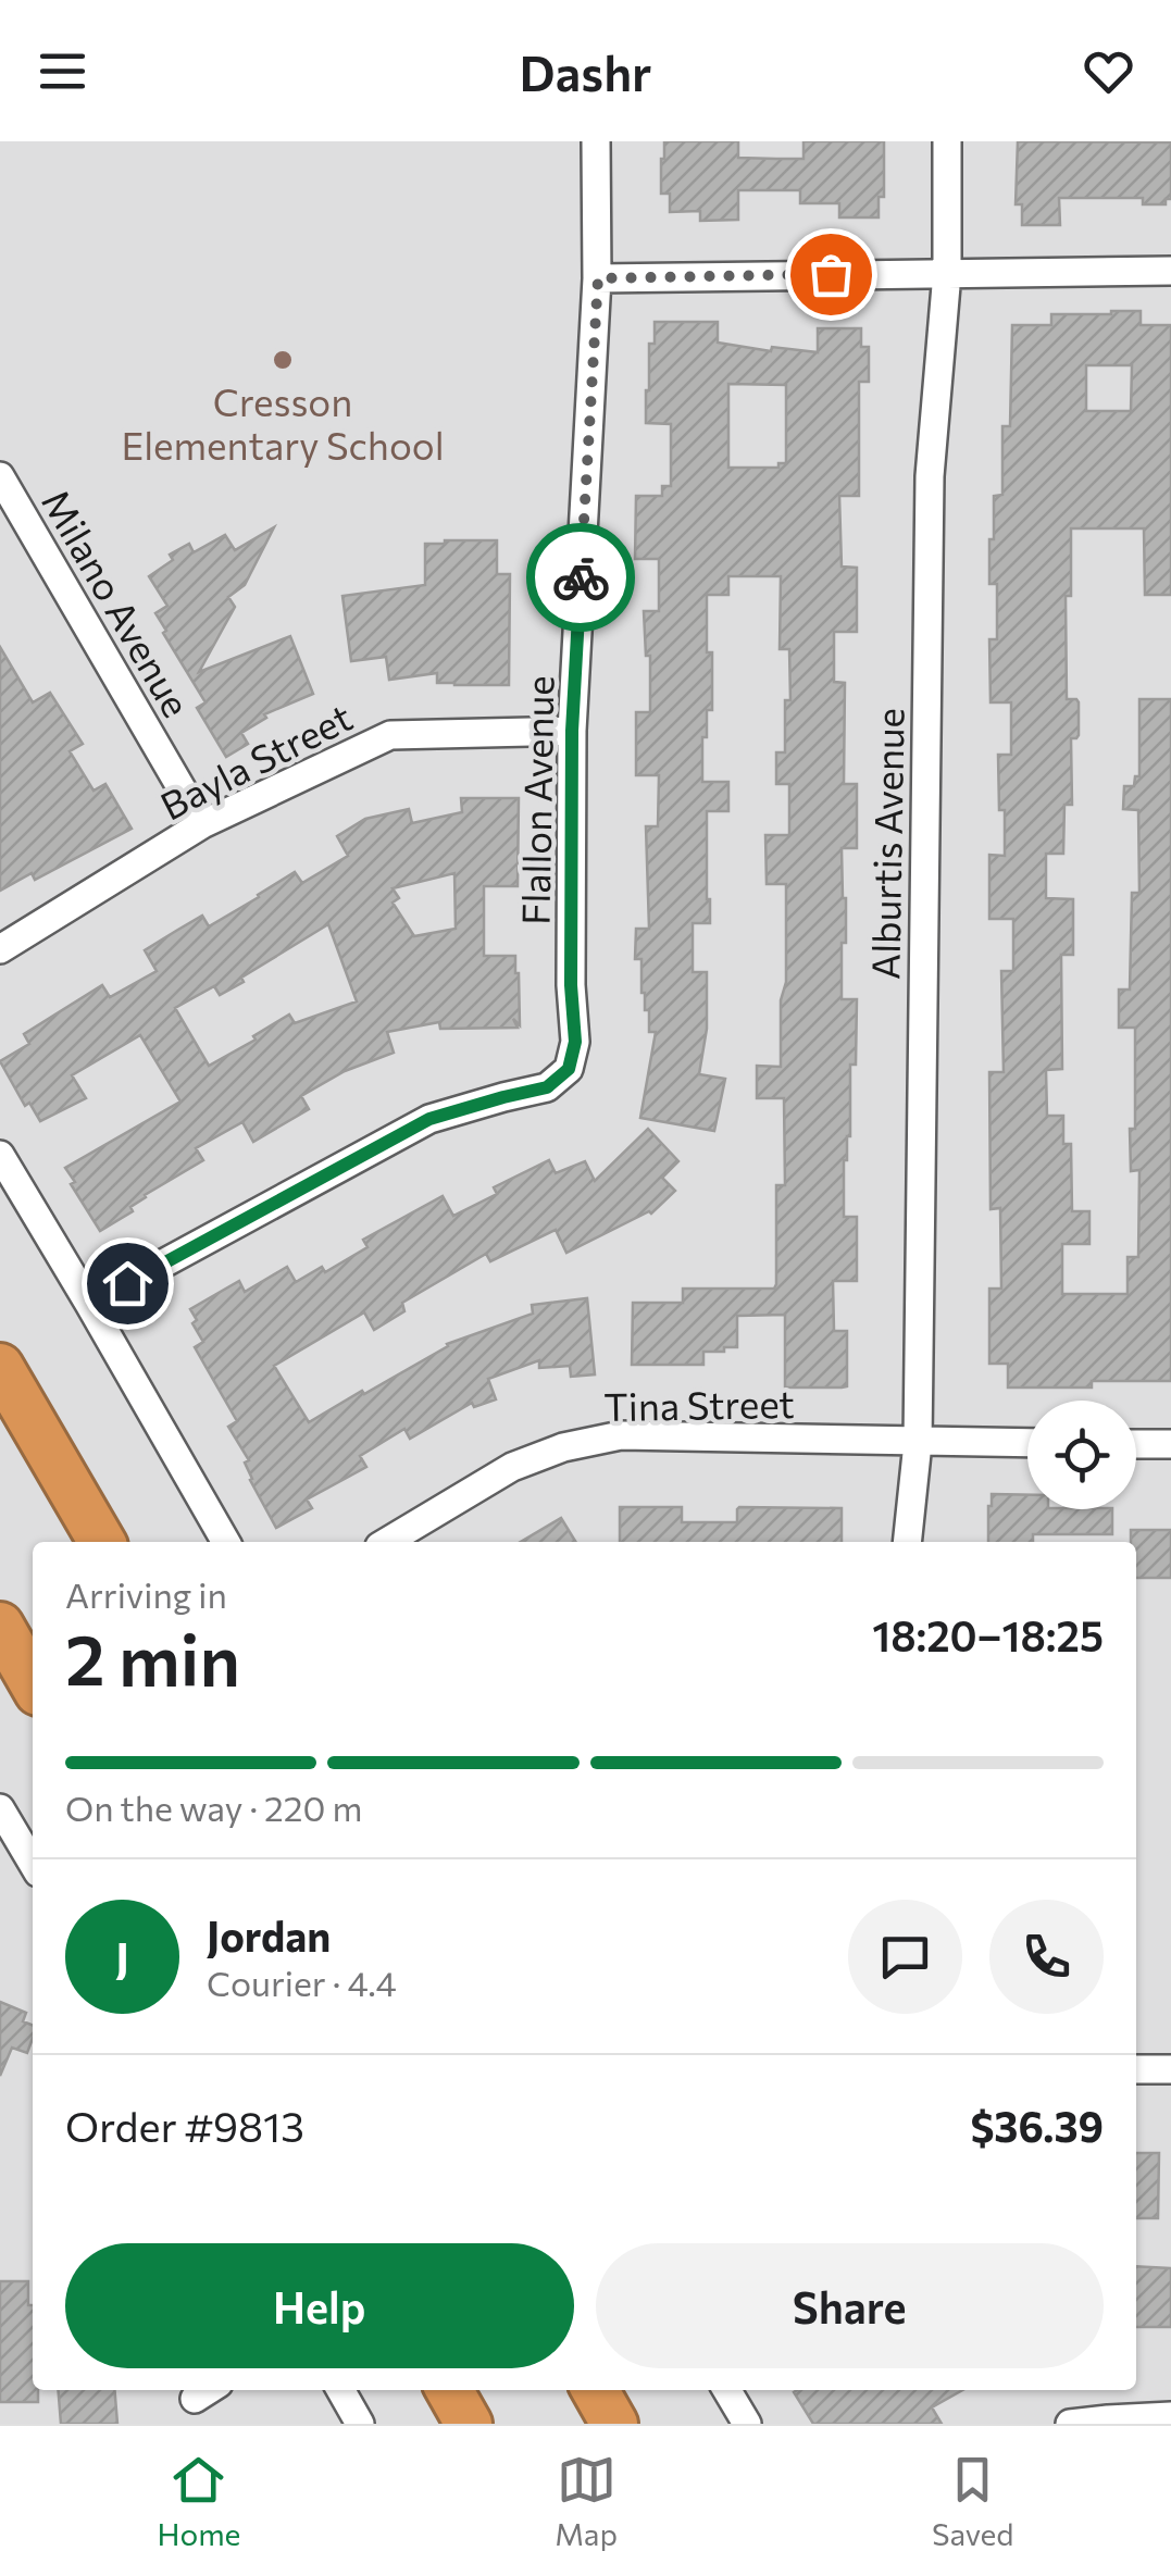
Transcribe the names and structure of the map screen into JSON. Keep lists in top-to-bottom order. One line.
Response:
{"streets":{"street":["Milano Avenue","Bayla Street","Flallon Avenue","Alburtis Avenue","Tina Street"]},"crossings":[["Milano Avenue","Bayla Street"],["Bayla Street","Flallon Avenue"],["Alburtis Avenue","Tina Street"]],"places":["Cresson Elementary School"],"page":{"header":"Dashr","heading":["2 min","Arriving in","18:20–18:25"],"panel":["Jordan","Courier · 4.4","Order #9813","$36.39"],"bar":"On the way · 220 m","round":"J","buttons":["Help","Share"],"tabs":["Home","Map","Saved"]}}
